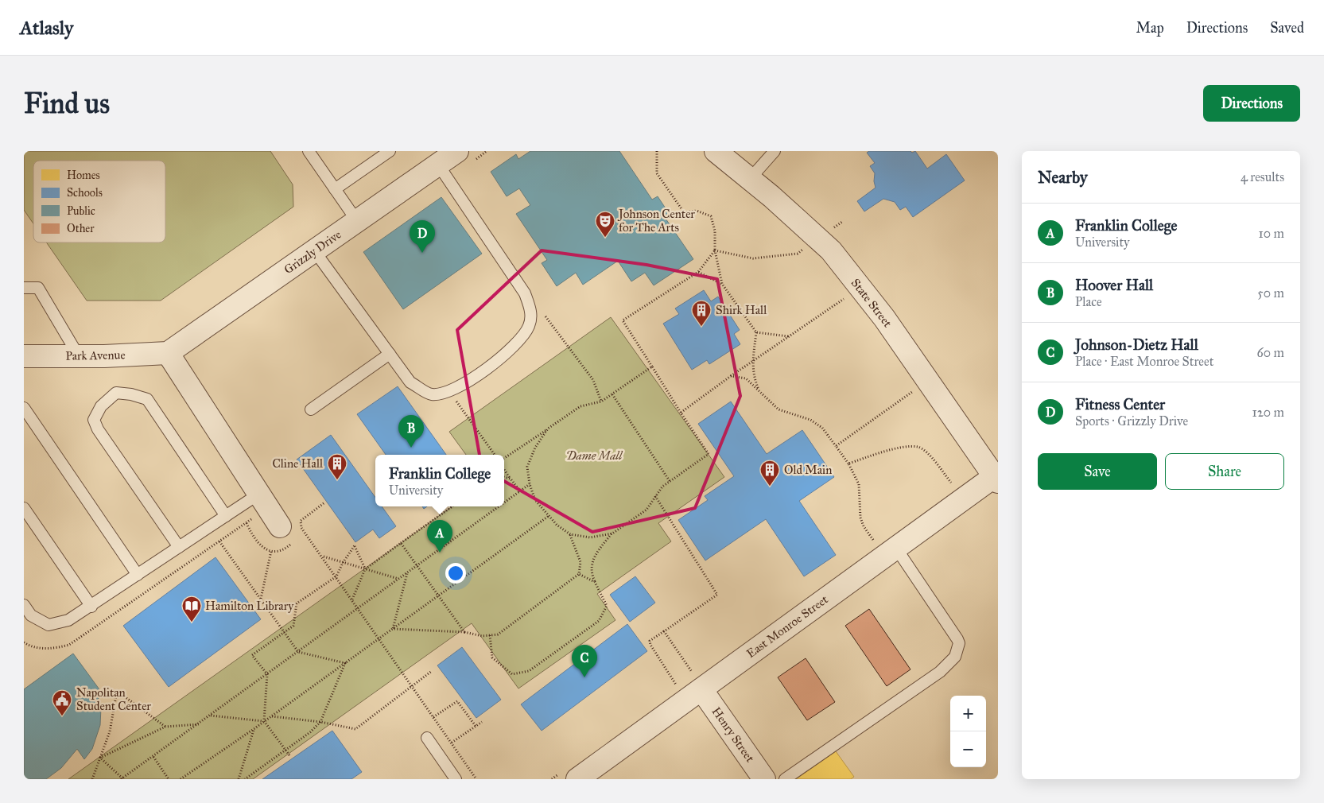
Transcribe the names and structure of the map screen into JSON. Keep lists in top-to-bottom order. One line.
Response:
{"streets":{"street":["Grizzly Drive","State Street","Park Avenue","East Monroe Street","Henry Street"]},"crossings":[["Grizzly Drive","Park Avenue"],["State Street","East Monroe Street"],["East Monroe Street","Henry Street"]],"parks":["Dame Mall"],"places":{"theatre":["Johnson Center for The Arts"],"building":["Shirk Hall","Cline Hall","Old Main"],"library":["Hamilton Library"],"public building":["Napolitan Student Center"]},"legend":["Homes","Schools","Public","Other"],"page":{"header":"Atlasly","nav":["Map","Directions","Saved"],"buttons":["Directions",["Save","Share"]],"title":"Find us","heading":["Nearby","4 results"],"list":[{"mark":"A","name":"Franklin College","note":"University","value":"10 m"},{"mark":"B","name":"Hoover Hall","note":"Place","value":"50 m"},{"mark":"C","name":"Johnson-Dietz Hall","note":"Place · East Monroe Street","value":"60 m"},{"mark":"D","name":"Fitness Center","note":"Sports · Grizzly Drive","value":"120 m"}],"pins":["D","B","A","C"],"popup":["Franklin College","University"],"map_buttons":["+","−"]}}
